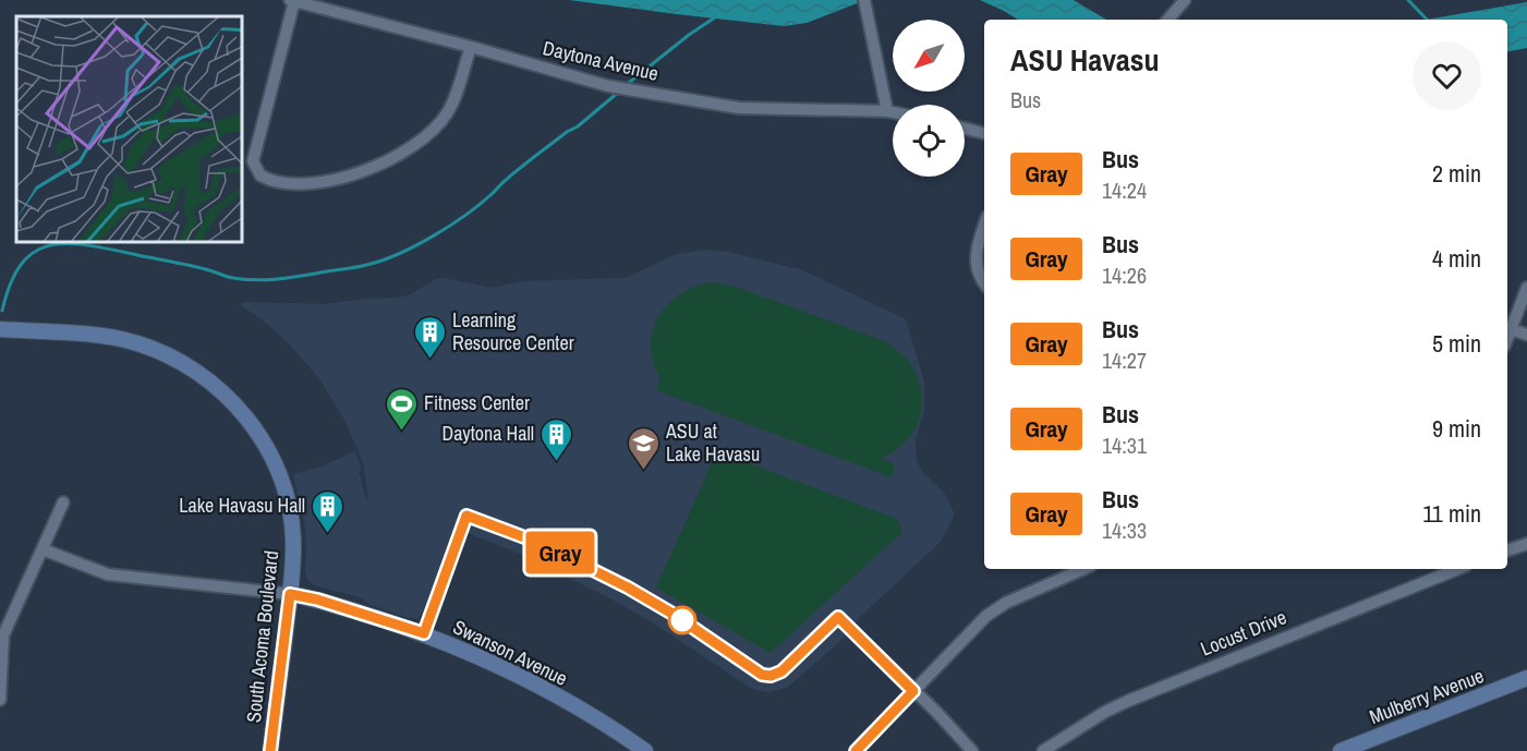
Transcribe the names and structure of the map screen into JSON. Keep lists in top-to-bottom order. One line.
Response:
{"streets":{"main road":["South Acoma Boulevard","Swanson Avenue","Mulberry Avenue"],"street":["Daytona Avenue","Locust Drive"]},"crossings":[["South Acoma Boulevard","Swanson Avenue"]],"places":{"building":["Learning Resource Center","Daytona Hall","Lake Havasu Hall"],"sports":["Fitness Center"],"school or university":["ASU at Lake Havasu"]},"lines":["bus line Gray"],"north":"bottom left","page":{"on_map":"Gray","heading":["ASU Havasu","Bus"],"list":[{"mark":"Gray","name":"Bus","note":"14:24","value":"2 min"},{"mark":"Gray","name":"Bus","note":"14:26","value":"4 min"},{"mark":"Gray","name":"Bus","note":"14:27","value":"5 min"},{"mark":"Gray","name":"Bus","note":"14:31","value":"9 min"},{"mark":"Gray","name":"Bus","note":"14:33","value":"11 min"}]}}
